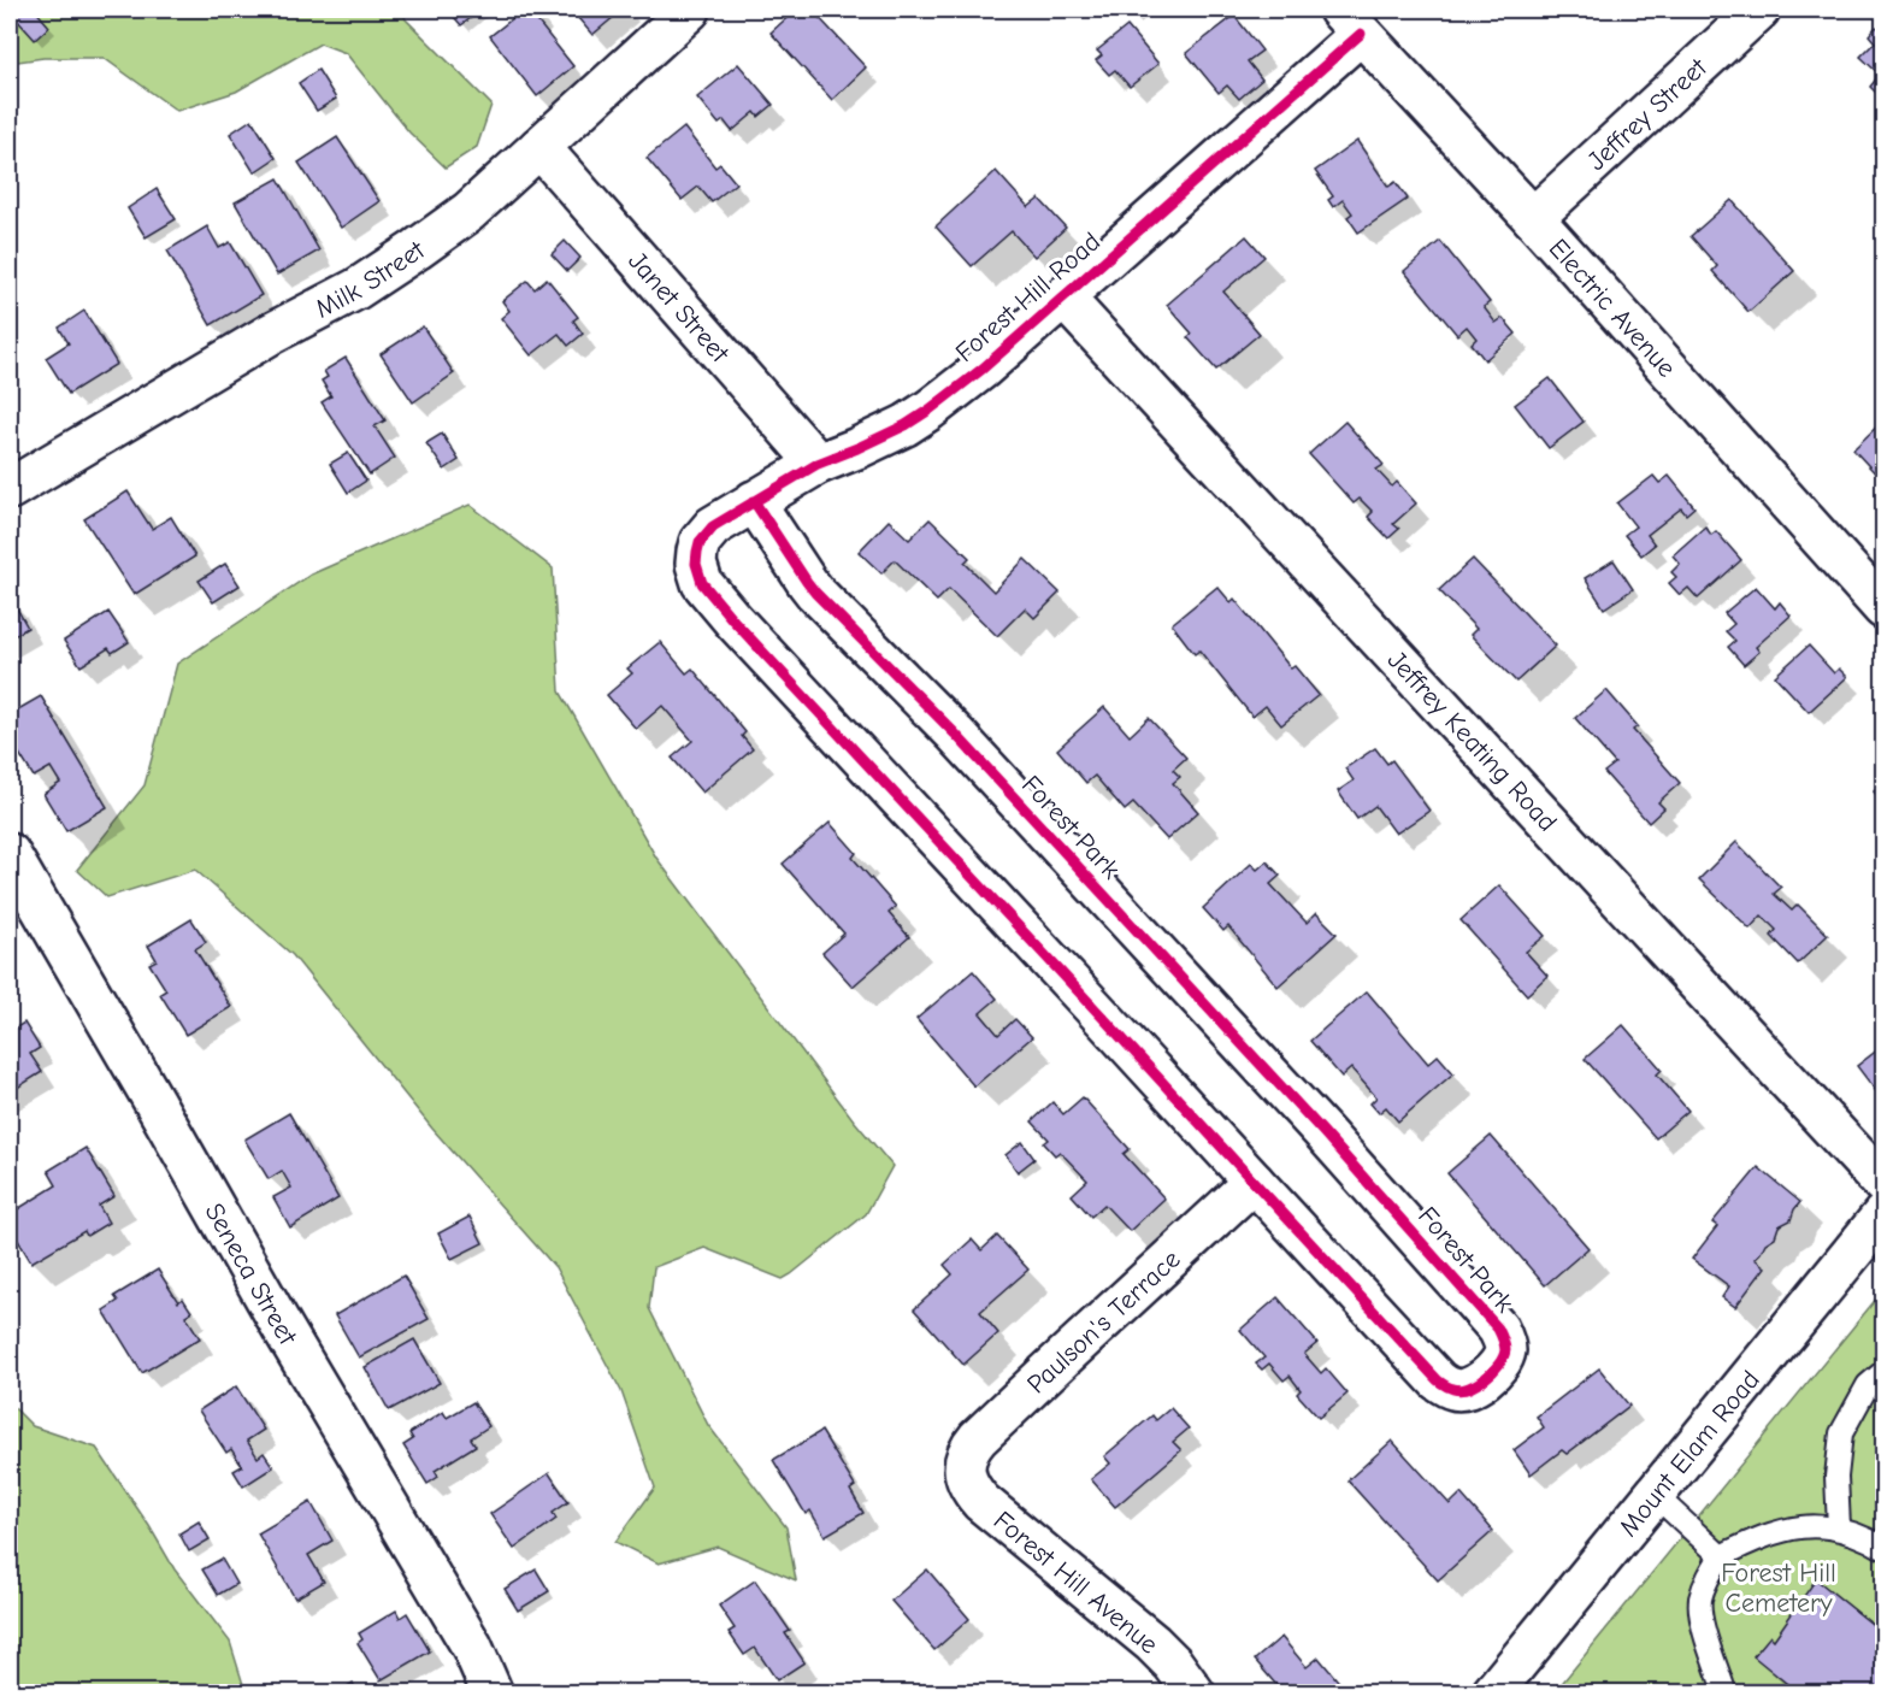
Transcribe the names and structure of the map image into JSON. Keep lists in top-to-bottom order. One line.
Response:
{"streets":{"street":["Jeffrey Street","Milk Street","Forest Hill Road","Janet Street","Electric Avenue","Jeffrey Keating Road","Forest Park","Seneca Street","Paulson's Terrace","Mount Elam Road","Forest Hill Avenue"]},"crossings":[["Jeffrey Street","Electric Avenue"],["Milk Street","Janet Street"],["Forest Hill Road","Janet Street"],["Forest Hill Road","Electric Avenue"],["Forest Hill Road","Jeffrey Keating Road"],["Forest Hill Road","Forest Park"],["Forest Park","Paulson's Terrace"],["Paulson's Terrace","Forest Hill Avenue"]],"parks":["Forest Hill Cemetery"]}
